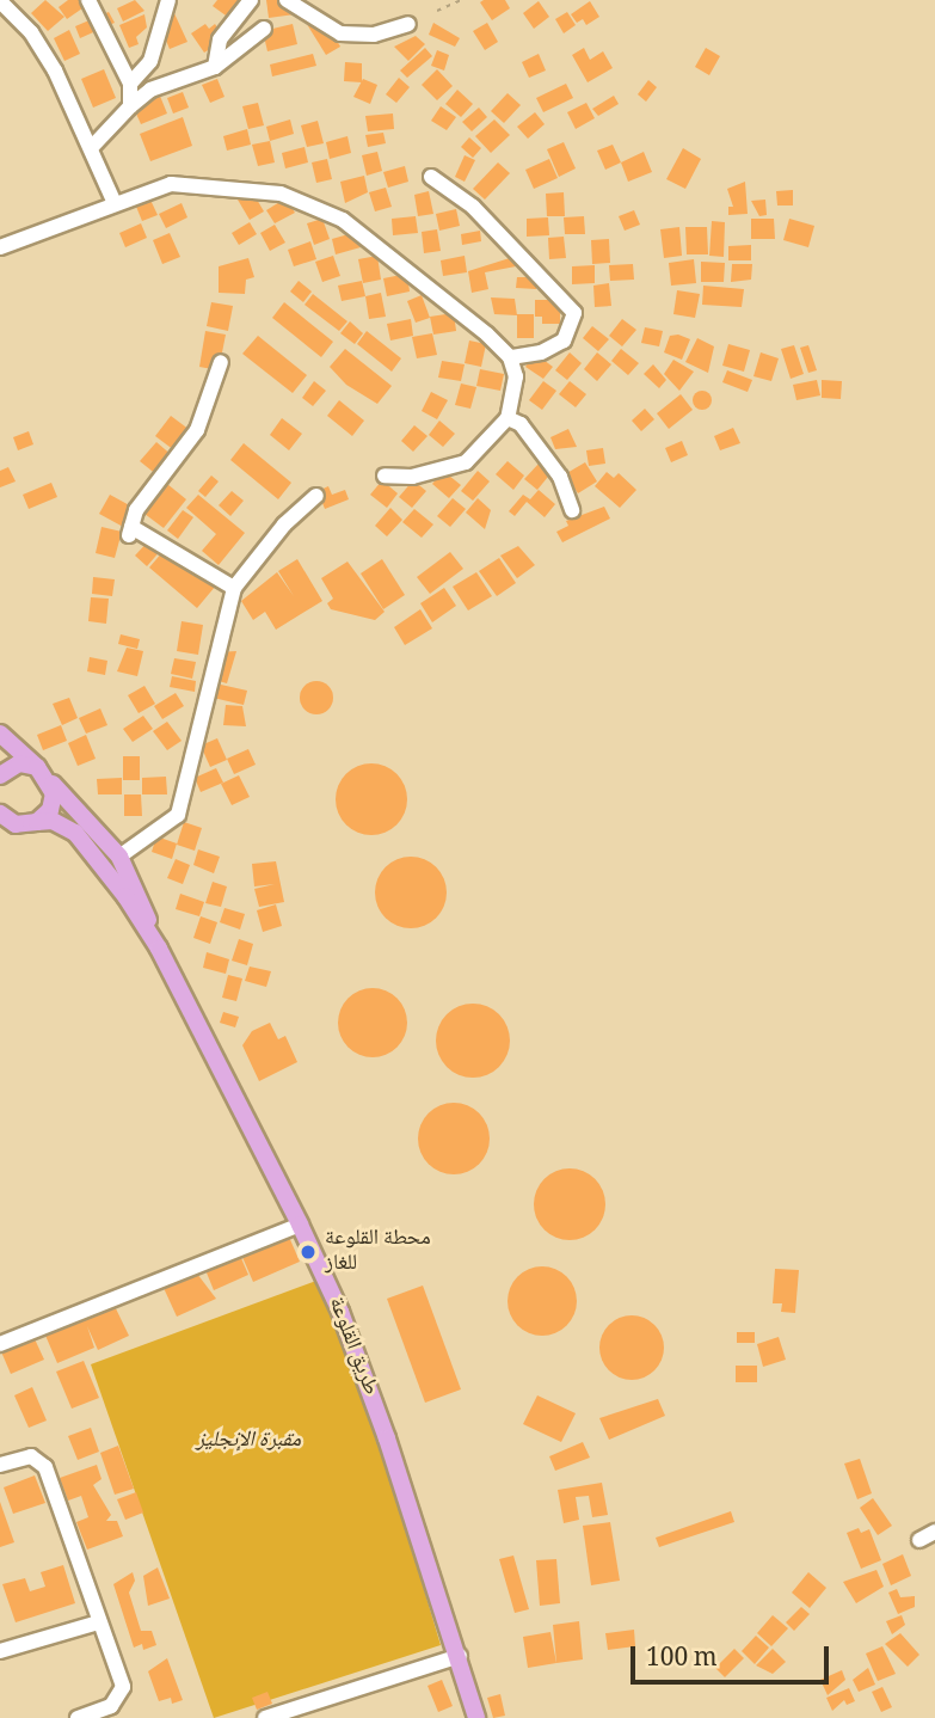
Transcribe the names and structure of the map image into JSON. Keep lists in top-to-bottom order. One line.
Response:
{"streets":{"main road":["طريق القلوعة"]},"parks":["مقبرة الإنجليز"],"places":["محطة القلوعة للغاز"],"scale_bar":"100 m"}
